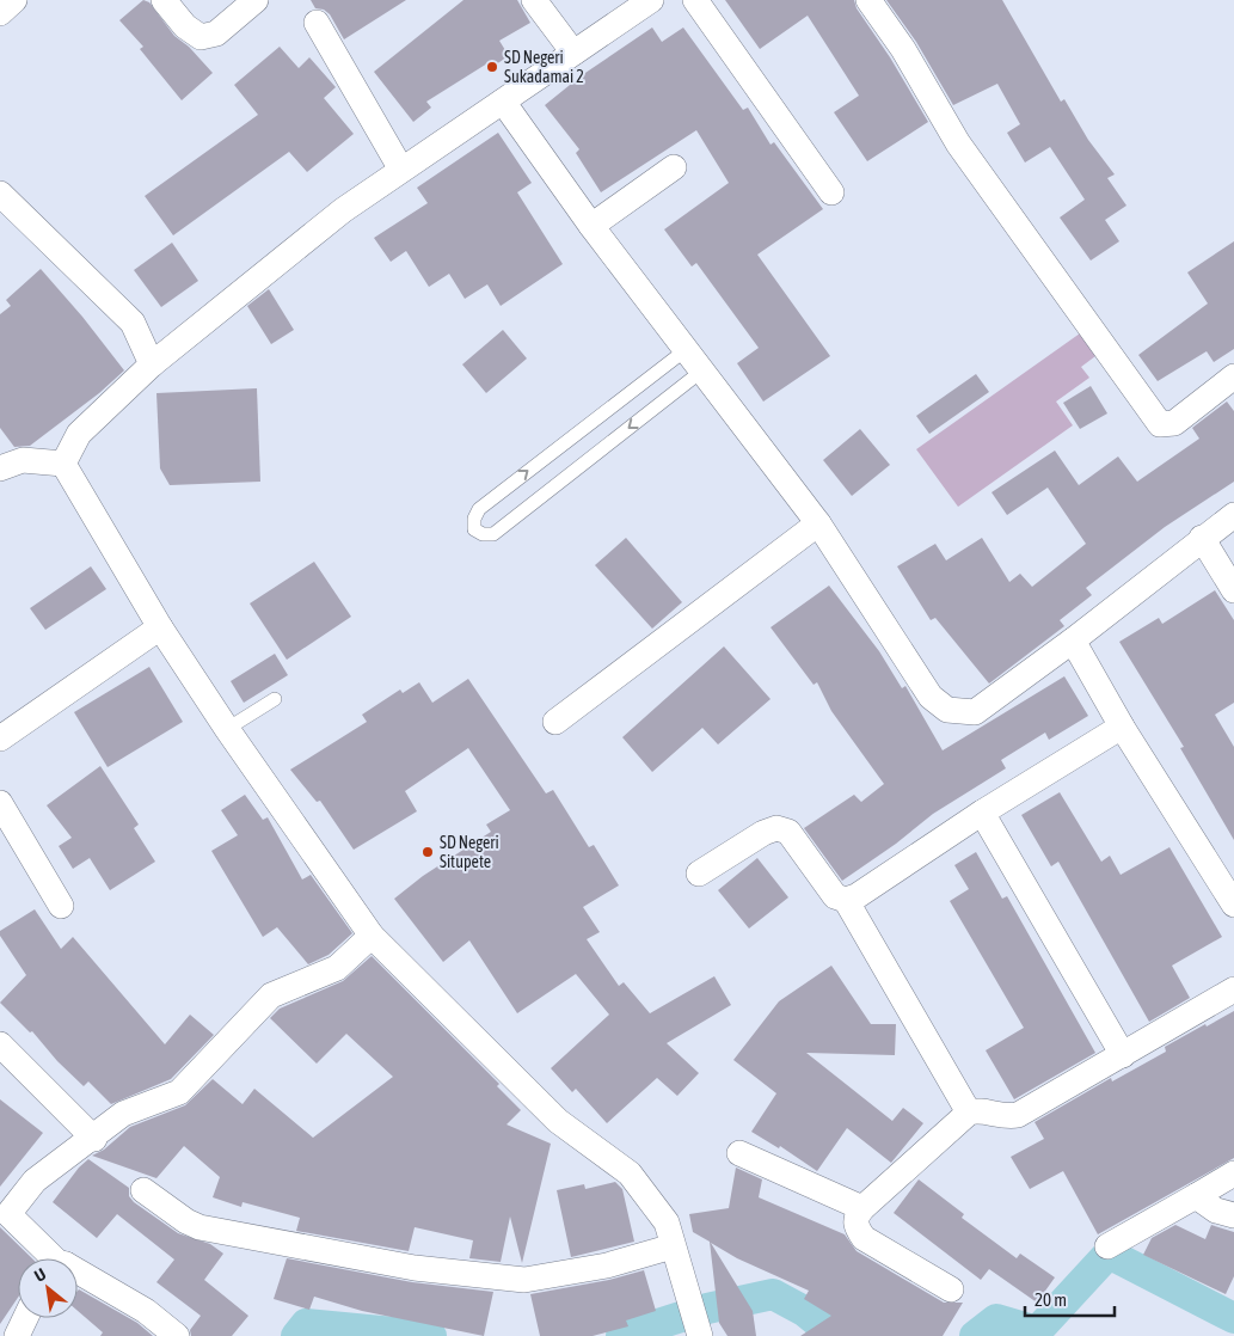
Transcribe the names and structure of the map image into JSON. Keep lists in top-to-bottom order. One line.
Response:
{"places":["SD Negeri Sukadamai 2","SD Negeri Situpete"],"scale_bar":"20 m","north":"top left"}
